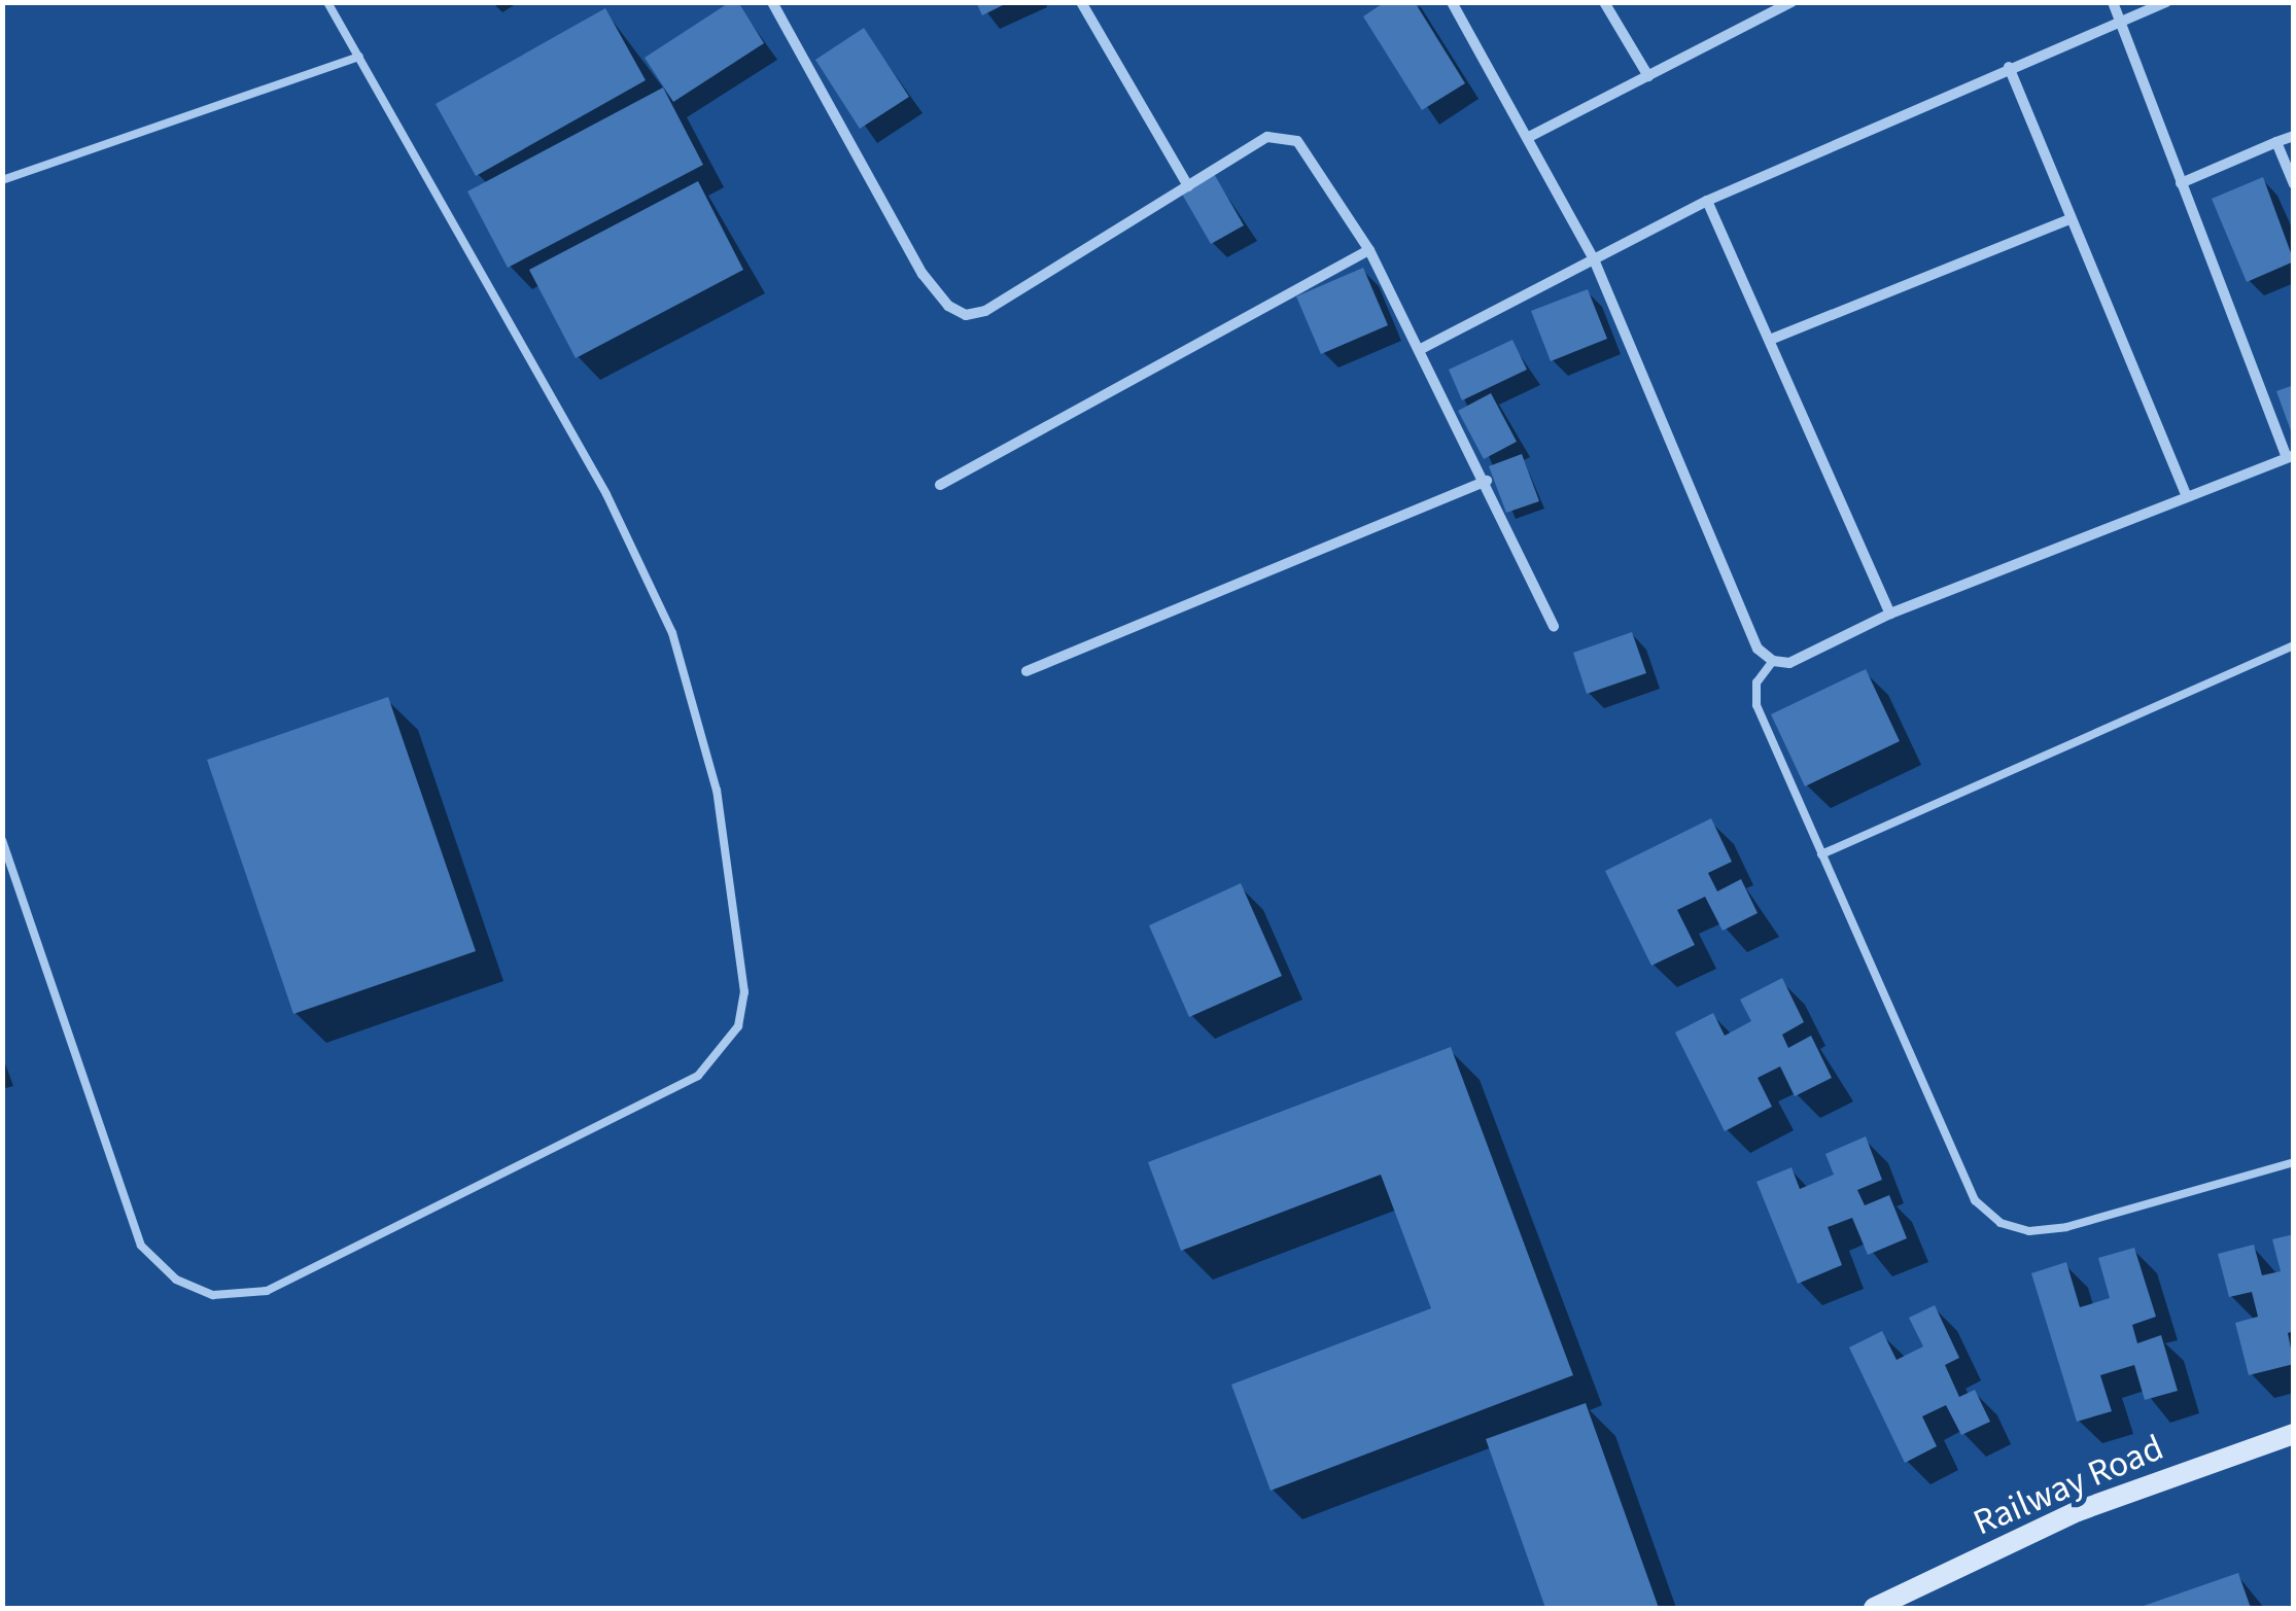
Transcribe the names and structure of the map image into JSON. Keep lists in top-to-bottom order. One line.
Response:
{"streets":{"street":["Railway Road"]}}
